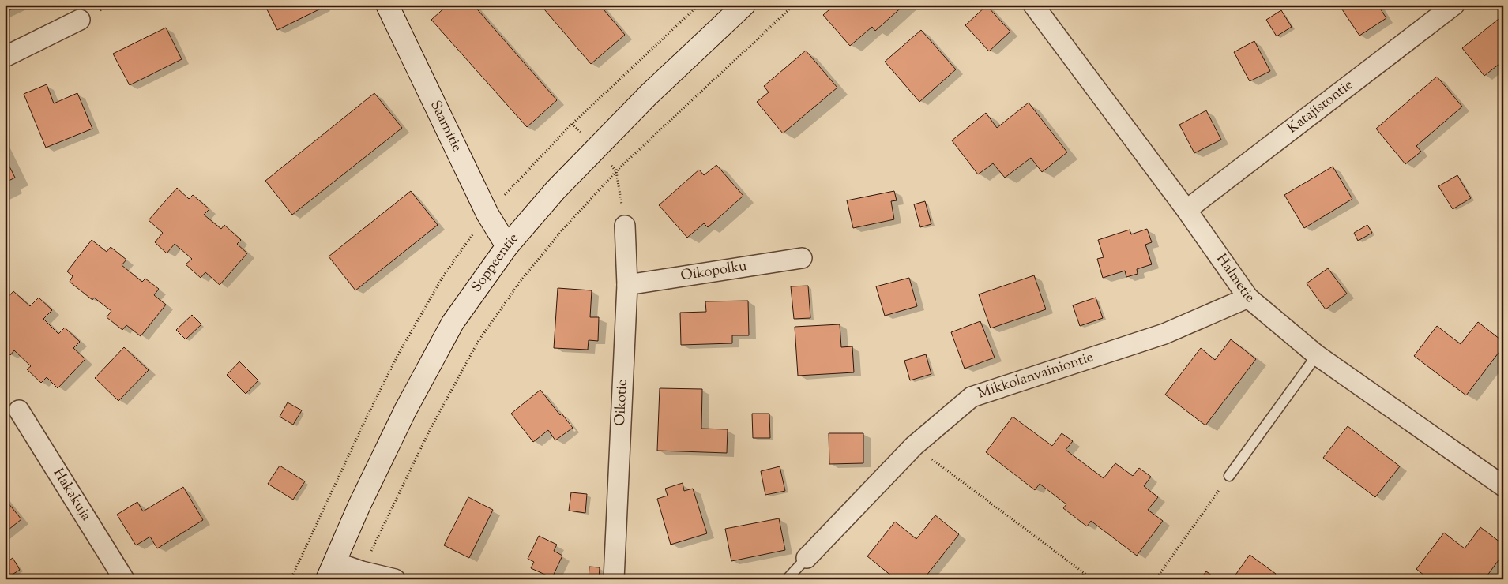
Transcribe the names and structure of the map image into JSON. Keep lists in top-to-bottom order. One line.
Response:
{"streets":{"main road":["Saarnitie","Soppeentie"],"street":["Katajistontie","Oikopolku","Halmetie","Mikkolanvainiontie","Oikotie","Hakakuja"]},"crossings":[["Katajistontie","Halmetie"],["Saarnitie","Soppeentie"],["Oikopolku","Oikotie"],["Halmetie","Mikkolanvainiontie"]]}
